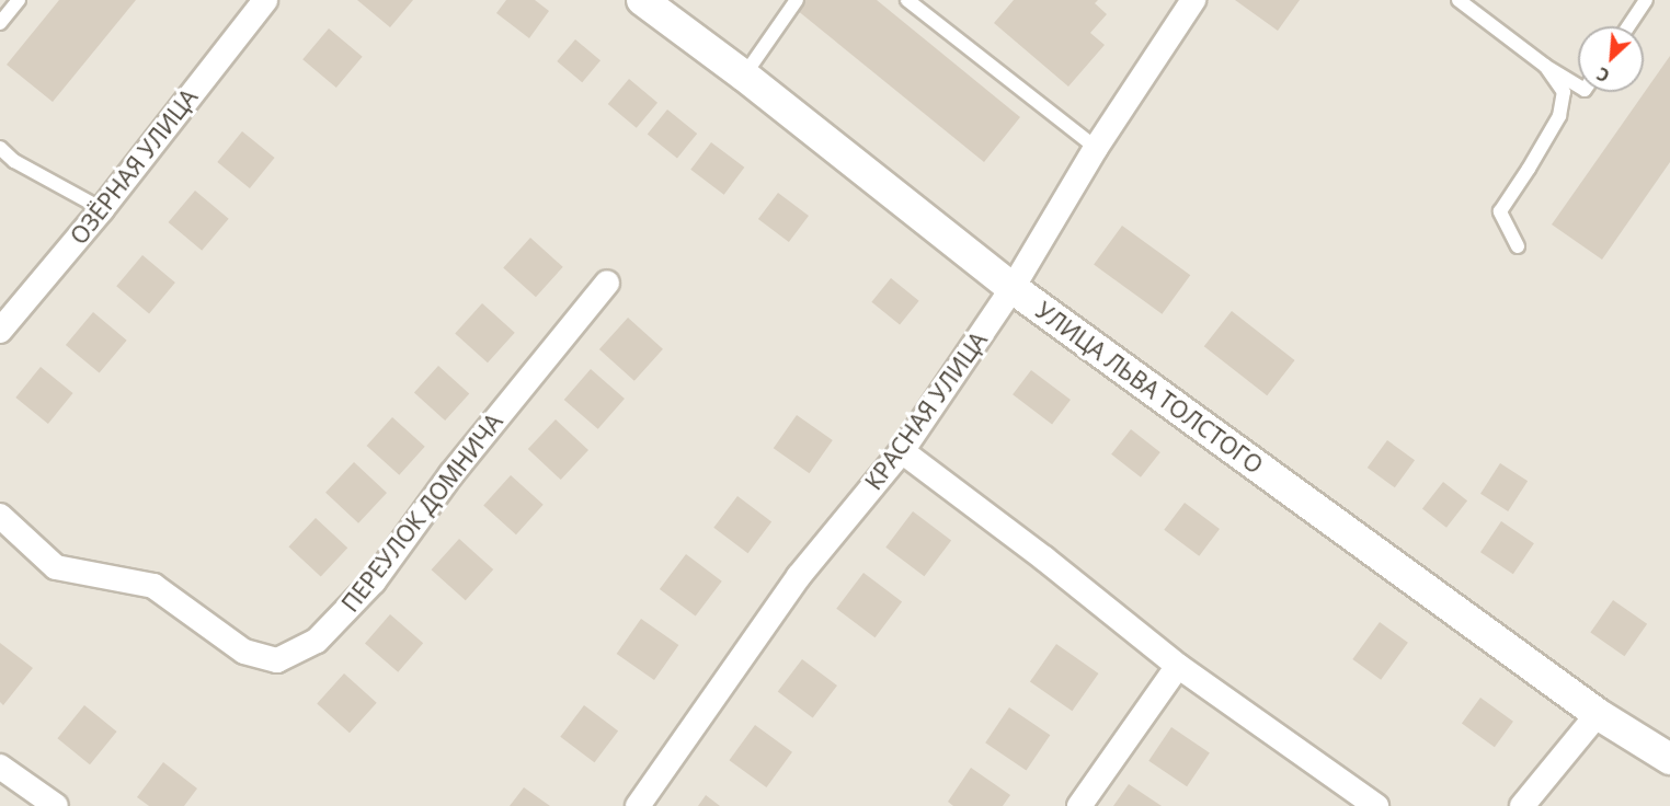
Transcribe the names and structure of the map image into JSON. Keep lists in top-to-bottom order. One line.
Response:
{"streets":{"street":["ОЗЁРНАЯ УЛИЦА","УЛИЦА ЛЬВА ТОЛСТОГО","КРАСНАЯ УЛИЦА","ПЕРЕУЛОК ДОМНИЧА"]},"crossings":[["УЛИЦА ЛЬВА ТОЛСТОГО","КРАСНАЯ УЛИЦА"]],"north":"bottom left"}
